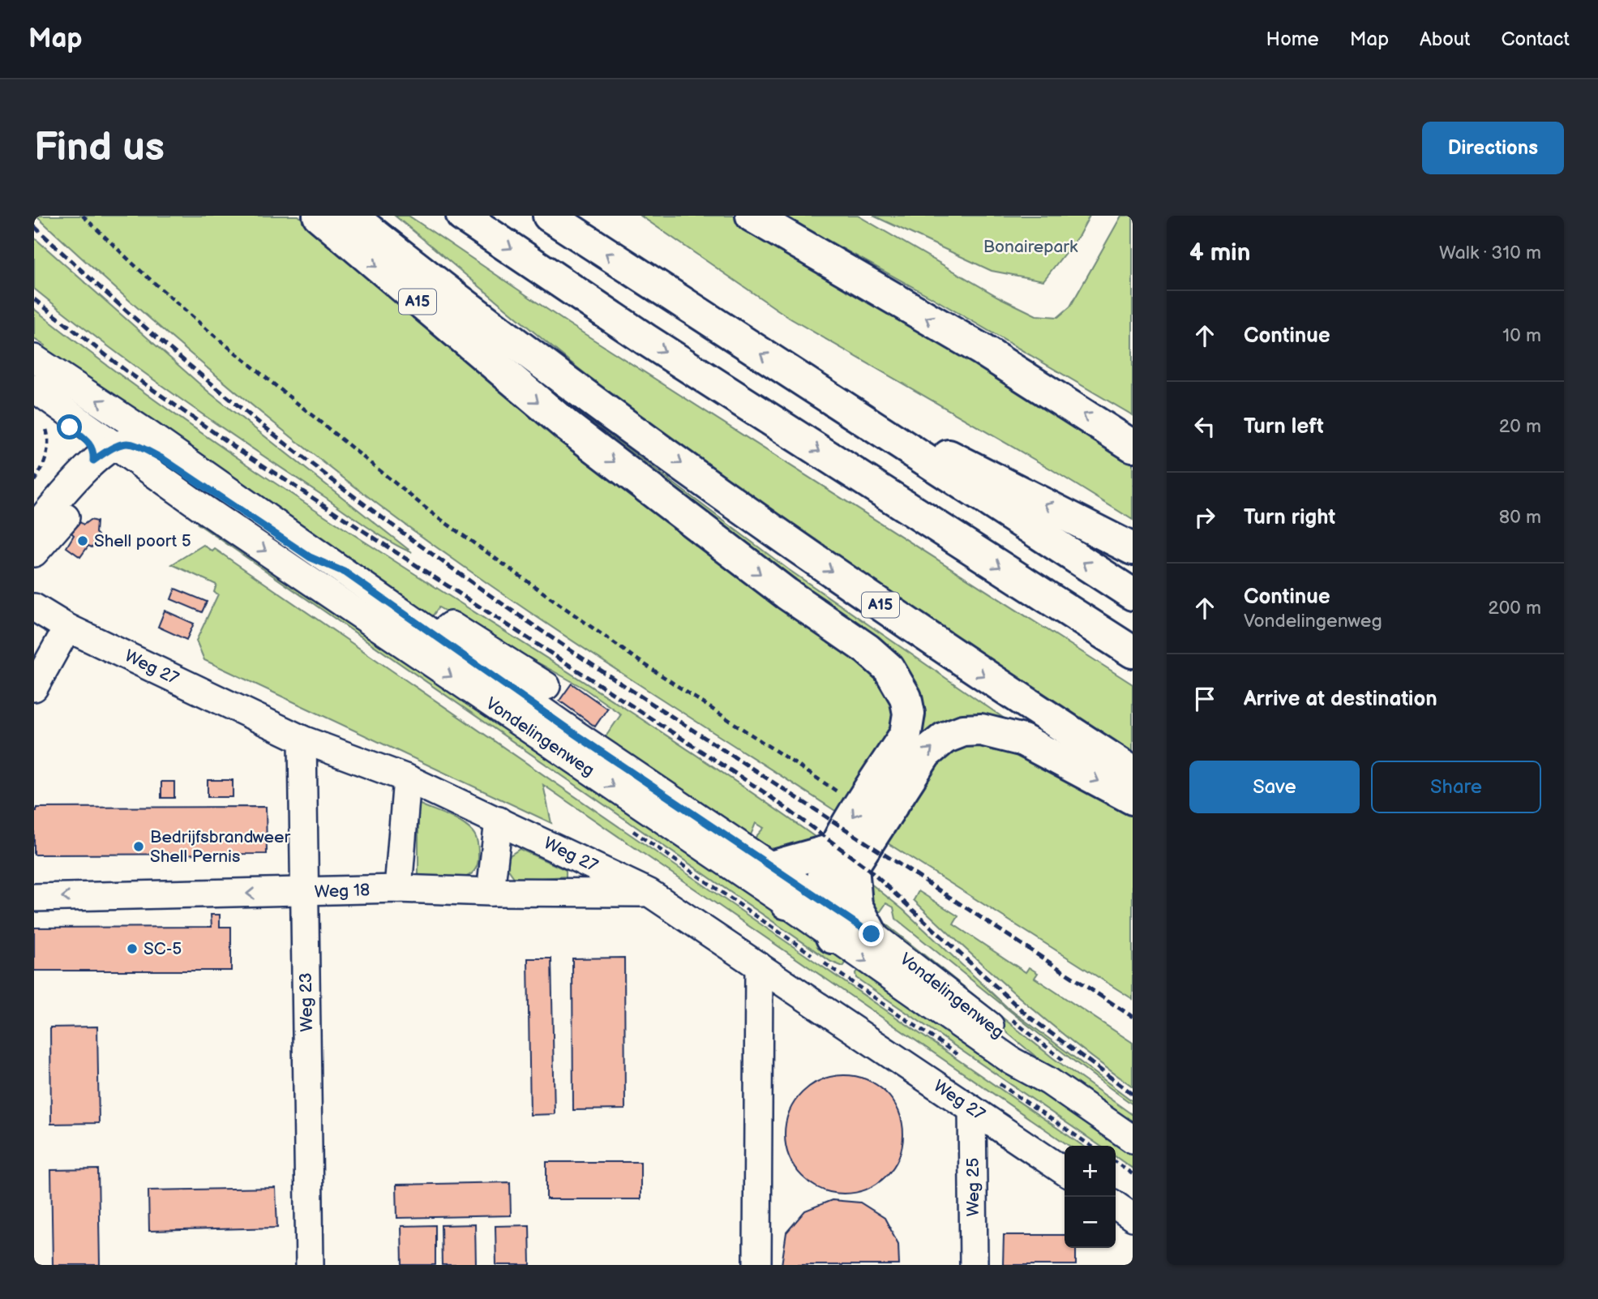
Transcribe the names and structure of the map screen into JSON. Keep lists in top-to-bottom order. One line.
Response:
{"streets":{"highway":["A15"],"street":["Weg 27","Vondelingenweg","Weg 18","Weg 23","Weg 25"]},"crossings":[["A15","Vondelingenweg"],["Weg 27","Weg 18"],["Weg 27","Weg 23"],["Weg 27","Weg 25"],["Weg 18","Weg 23"]],"one_way":["Weg 18"],"parks":["Bonairepark"],"places":["Shell poort 5","Bedrijfsbrandweer Shell Pernis","SC-5"],"page":{"header":"Map","nav":["Home","Map","About","Contact"],"buttons":["Directions",["Save","Share"]],"title":"Find us","heading":["4 min","Walk · 310 m"],"list":[["Continue","10 m"],["Turn left","20 m"],["Turn right","80 m"],["Continue","Vondelingenweg","200 m"],"Arrive at destination"],"map_buttons":["+","−"]}}
